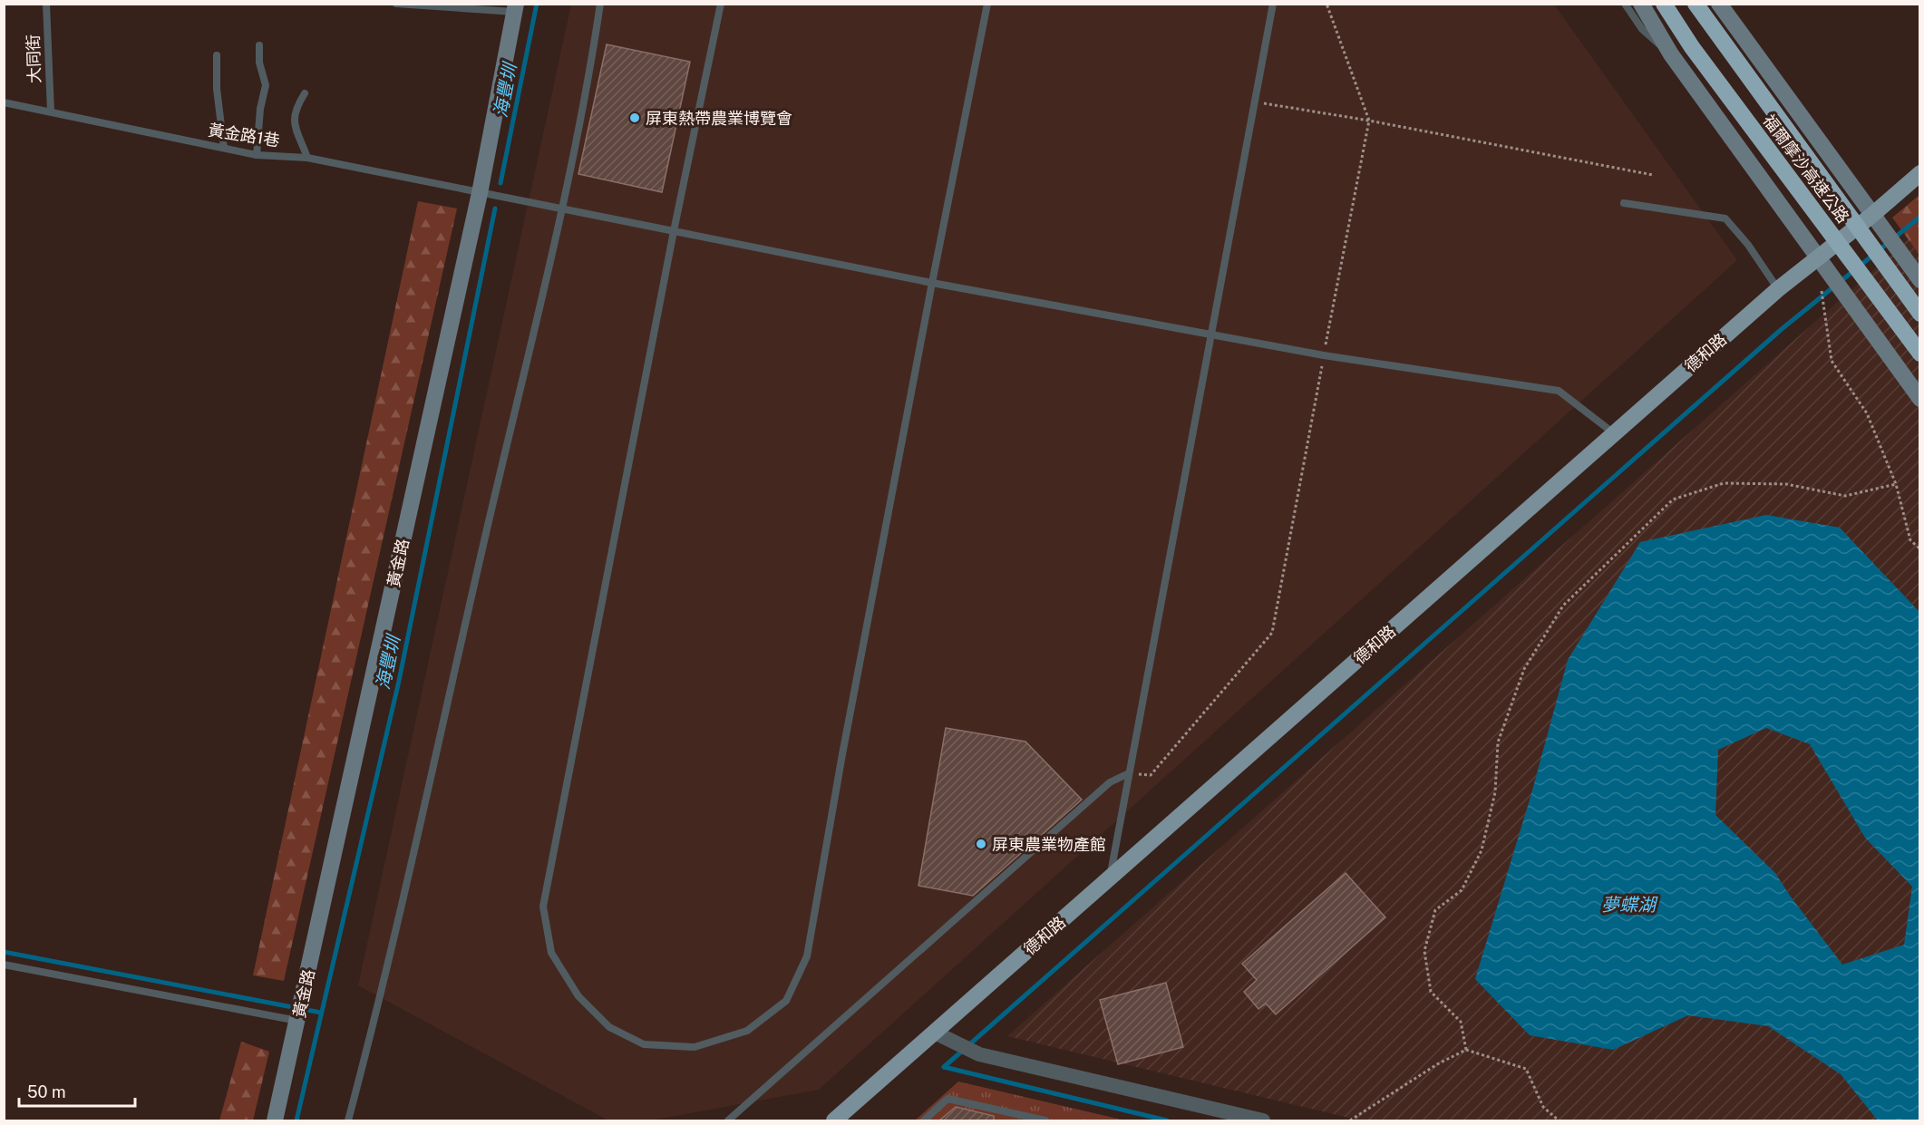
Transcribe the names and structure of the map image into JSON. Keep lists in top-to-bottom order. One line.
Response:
{"streets":{"highway":["福爾摩沙高速公路"],"main road":["德和路"],"street":["黃金路"],"lane":["大同街","黃金路1巷"]},"crossings":[["大同街","黃金路1巷"],["黃金路1巷","德和路"],["黃金路1巷","黃金路"]],"water":["海豐圳","夢蝶湖"],"places":["屏東熱帶農業博覽會","屏東農業物產館"],"scale_bar":"50 m"}
